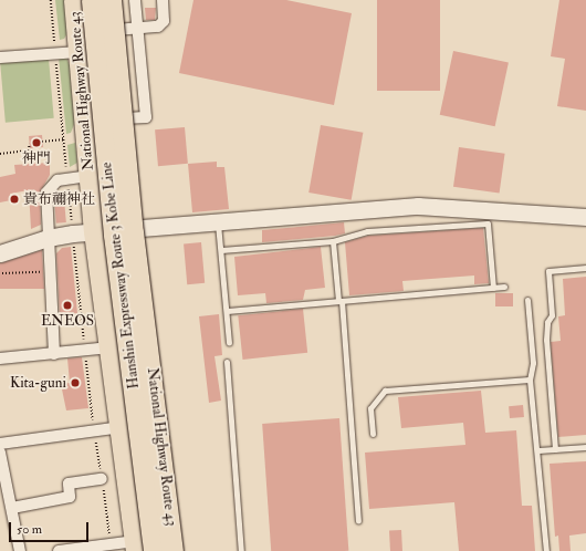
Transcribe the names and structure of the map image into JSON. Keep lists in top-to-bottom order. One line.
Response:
{"streets":{"highway":["National Highway Route 43","Hanshin Expressway Route 3 Kobe Line"]},"crossings":[["National Highway Route 43","Hanshin Expressway Route 3 Kobe Line"]],"places":["神門","貴布禰神社","ENEOS","Kita-guni"],"scale_bar":"50 m"}
